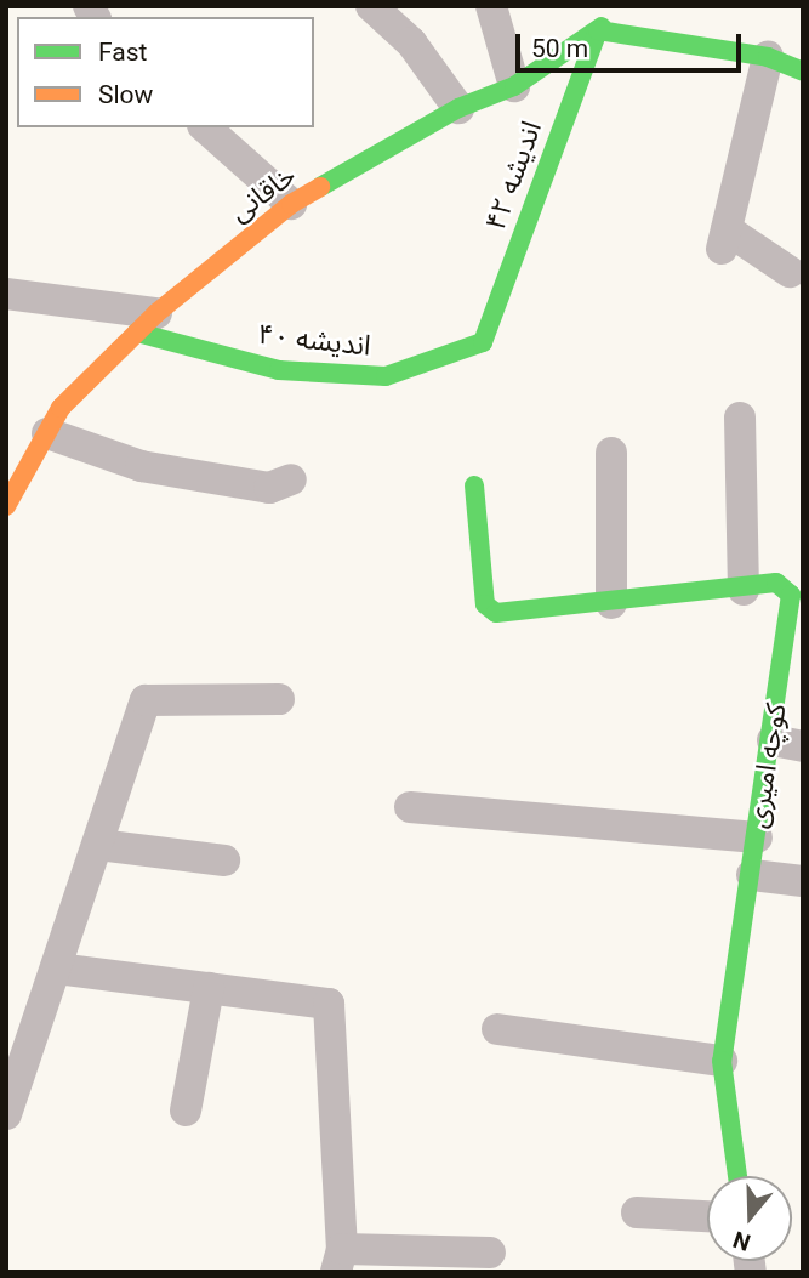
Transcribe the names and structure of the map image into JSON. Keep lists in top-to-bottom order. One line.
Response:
{"streets":{"street":["اندیشه ۴۲","خاقانی","اندیشه ۴۰","کوچه امیری"]},"crossings":[["اندیشه ۴۲","خاقانی"],["اندیشه ۴۲","اندیشه ۴۰"],["خاقانی","اندیشه ۴۰"]],"legend":["Fast","Slow"],"scale_bar":"50 m","north":"bottom"}
